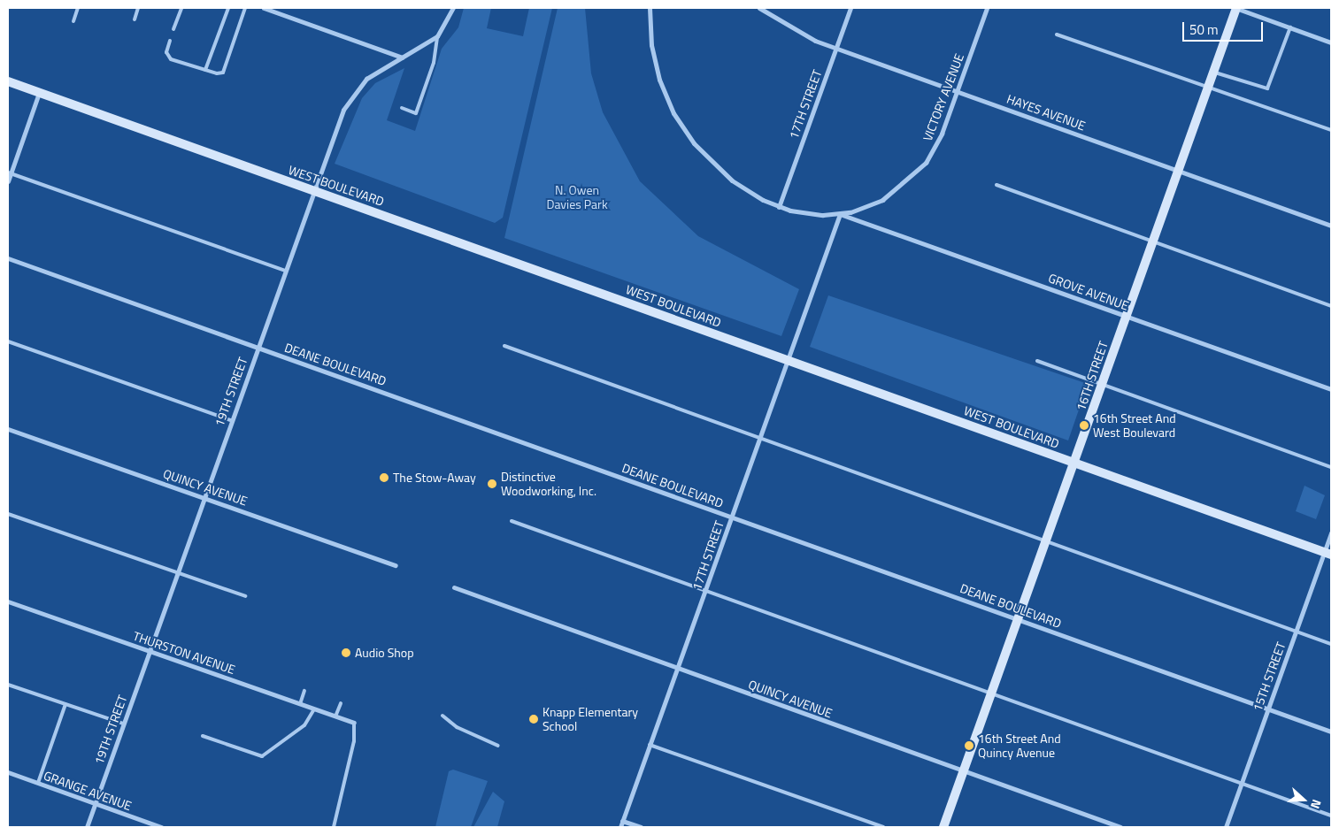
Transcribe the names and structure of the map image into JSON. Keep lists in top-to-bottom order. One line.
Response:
{"streets":{"street":["VICTORY AVENUE","17TH STREET","HAYES AVENUE","WEST BOULEVARD","GROVE AVENUE","DEANE BOULEVARD","16TH STREET","19TH STREET","QUINCY AVENUE","THURSTON AVENUE","15TH STREET","GRANGE AVENUE"]},"crossings":[["VICTORY AVENUE","17TH STREET"],["VICTORY AVENUE","HAYES AVENUE"],["VICTORY AVENUE","GROVE AVENUE"],["17TH STREET","HAYES AVENUE"],["17TH STREET","WEST BOULEVARD"],["17TH STREET","GROVE AVENUE"],["17TH STREET","DEANE BOULEVARD"],["17TH STREET","QUINCY AVENUE"],["HAYES AVENUE","16TH STREET"],["WEST BOULEVARD","16TH STREET"],["WEST BOULEVARD","19TH STREET"],["WEST BOULEVARD","15TH STREET"],["GROVE AVENUE","16TH STREET"],["DEANE BOULEVARD","16TH STREET"],["DEANE BOULEVARD","19TH STREET"],["DEANE BOULEVARD","15TH STREET"],["16TH STREET","QUINCY AVENUE"],["19TH STREET","QUINCY AVENUE"],["19TH STREET","THURSTON AVENUE"],["19TH STREET","GRANGE AVENUE"]],"parks":["N. Owen Davies Park"],"places":["16th Street And West Boulevard","The Stow-Away","Distinctive Woodworking, Inc.","Audio Shop","Knapp Elementary School","16th Street And Quincy Avenue"],"scale_bar":"50 m","north":"right"}
